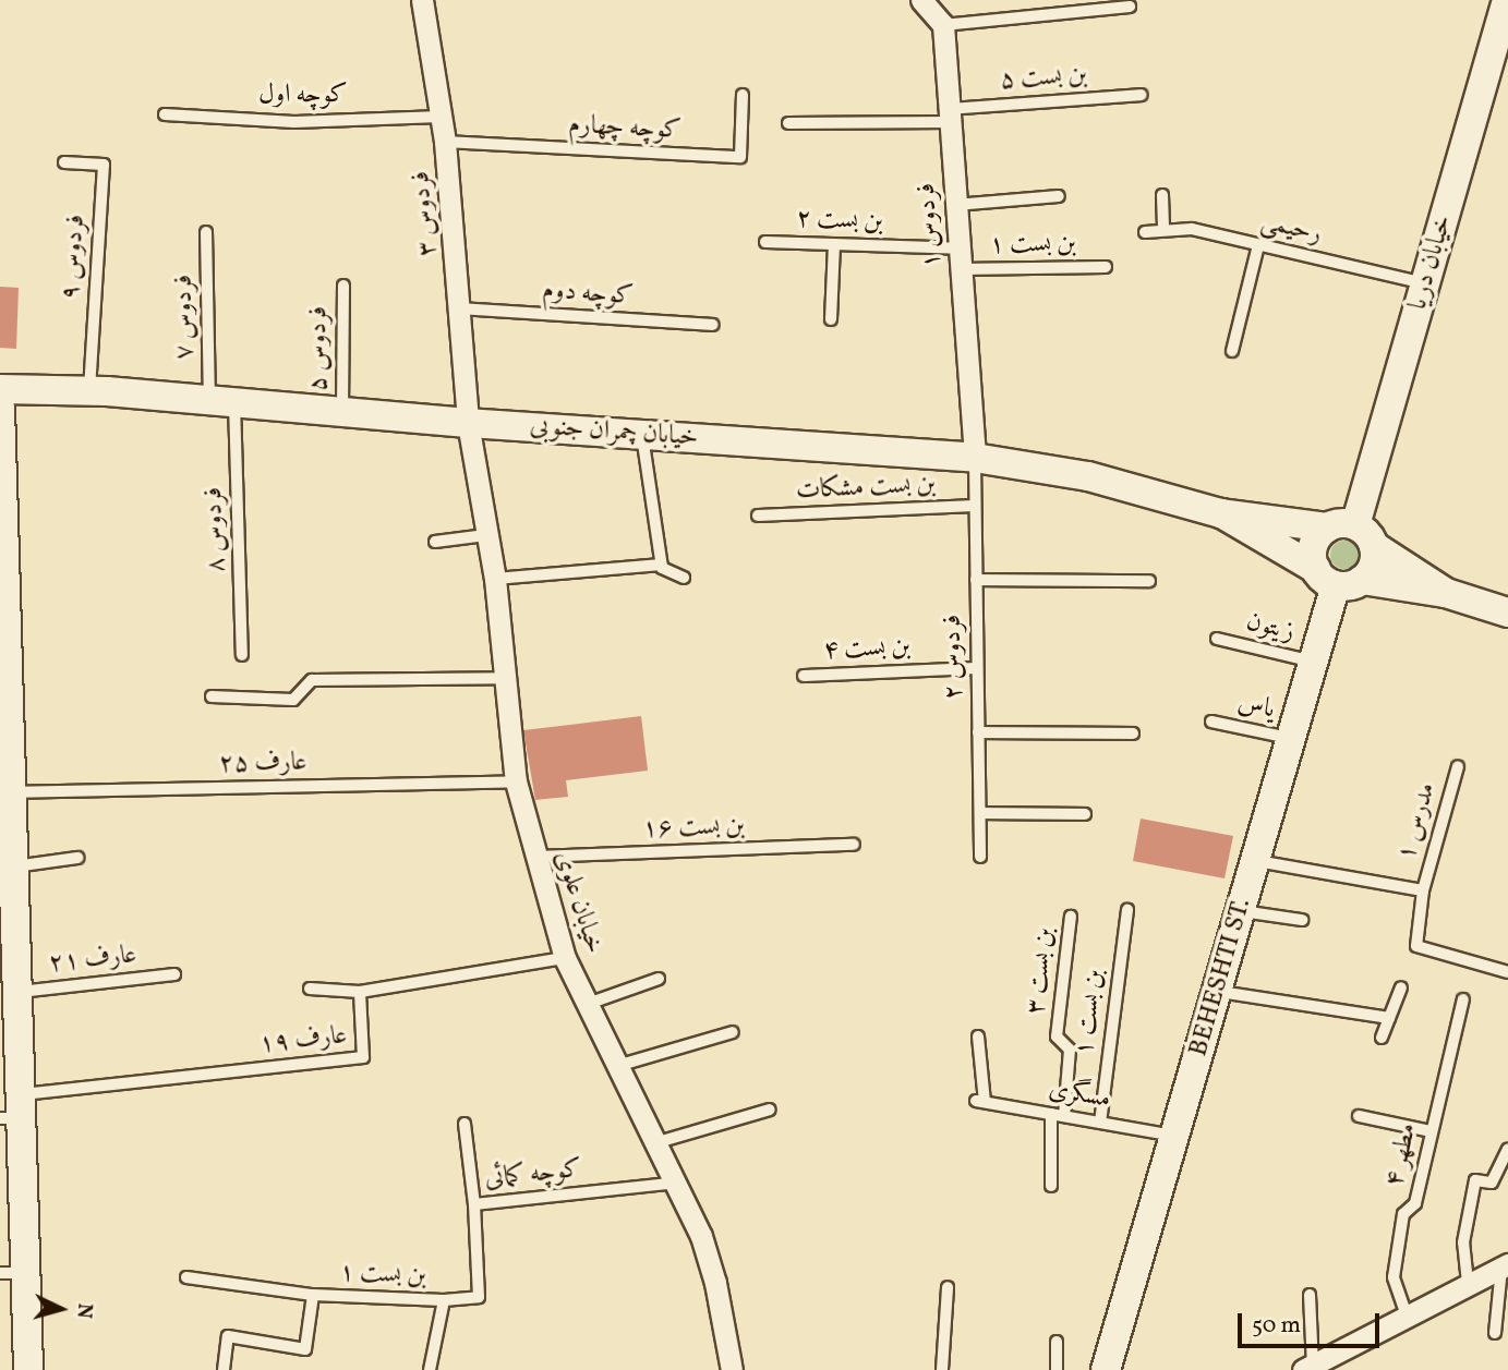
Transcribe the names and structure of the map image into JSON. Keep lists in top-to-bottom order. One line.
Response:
{"streets":{"main road":["خیابان دریا","خیابان چمران جنوبی","BEHESHTI ST."],"street":["فردوس ۳","فردوس ۱","خیابان علوی"],"lane":["بن بست ۵","کوچه اول","کوچه چهارم","بن بست ۲","رحیمی","بن بست ۱","فردوس ۹","کوچه دوم","فردوس ۷","فردوس ۵","بن بست مشکات","فردوس ۸","زیتون","بن بست ۴","فردوس ۲","یاس","عارف ۲۵","مدرس ۱","بن بست ۱۶","عارف ۲۱","بن بست ۳","عارف ۱۹","مسگری","مطهر ۴","کوچه کمائی"]},"crossings":[["بن بست ۵","فردوس ۱"],["کوچه اول","فردوس ۳"],["کوچه چهارم","فردوس ۳"],["فردوس ۳","کوچه دوم"],["فردوس ۳","خیابان چمران جنوبی"],["فردوس ۳","خیابان علوی"],["بن بست ۲","فردوس ۱"],["بن بست ۲","بن بست ۱"],["فردوس ۱","بن بست ۱"],["فردوس ۱","خیابان چمران جنوبی"],["فردوس ۱","فردوس ۲"],["رحیمی","خیابان دریا"],["بن بست ۱","مسگری"],["بن بست ۱","کوچه کمائی"],["فردوس ۹","خیابان چمران جنوبی"],["خیابان دریا","خیابان چمران جنوبی"],["خیابان دریا","BEHESHTI ST."],["فردوس ۷","خیابان چمران جنوبی"],["فردوس ۷","فردوس ۸"],["فردوس ۵","خیابان چمران جنوبی"],["خیابان چمران جنوبی","فردوس ۸"],["خیابان چمران جنوبی","فردوس ۲"],["خیابان چمران جنوبی","خیابان علوی"],["خیابان چمران جنوبی","BEHESHTI ST."],["بن بست مشکات","فردوس ۲"],["زیتون","BEHESHTI ST."],["بن بست ۴","فردوس ۲"],["یاس","BEHESHTI ST."],["عارف ۲۵","خیابان علوی"],["بن بست ۱۶","خیابان علوی"],["خیابان علوی","عارف ۱۹"],["خیابان علوی","کوچه کمائی"],["بن بست ۳","مسگری"],["BEHESHTI ST.","مسگری"]],"scale_bar":"50 m","north":"right"}
